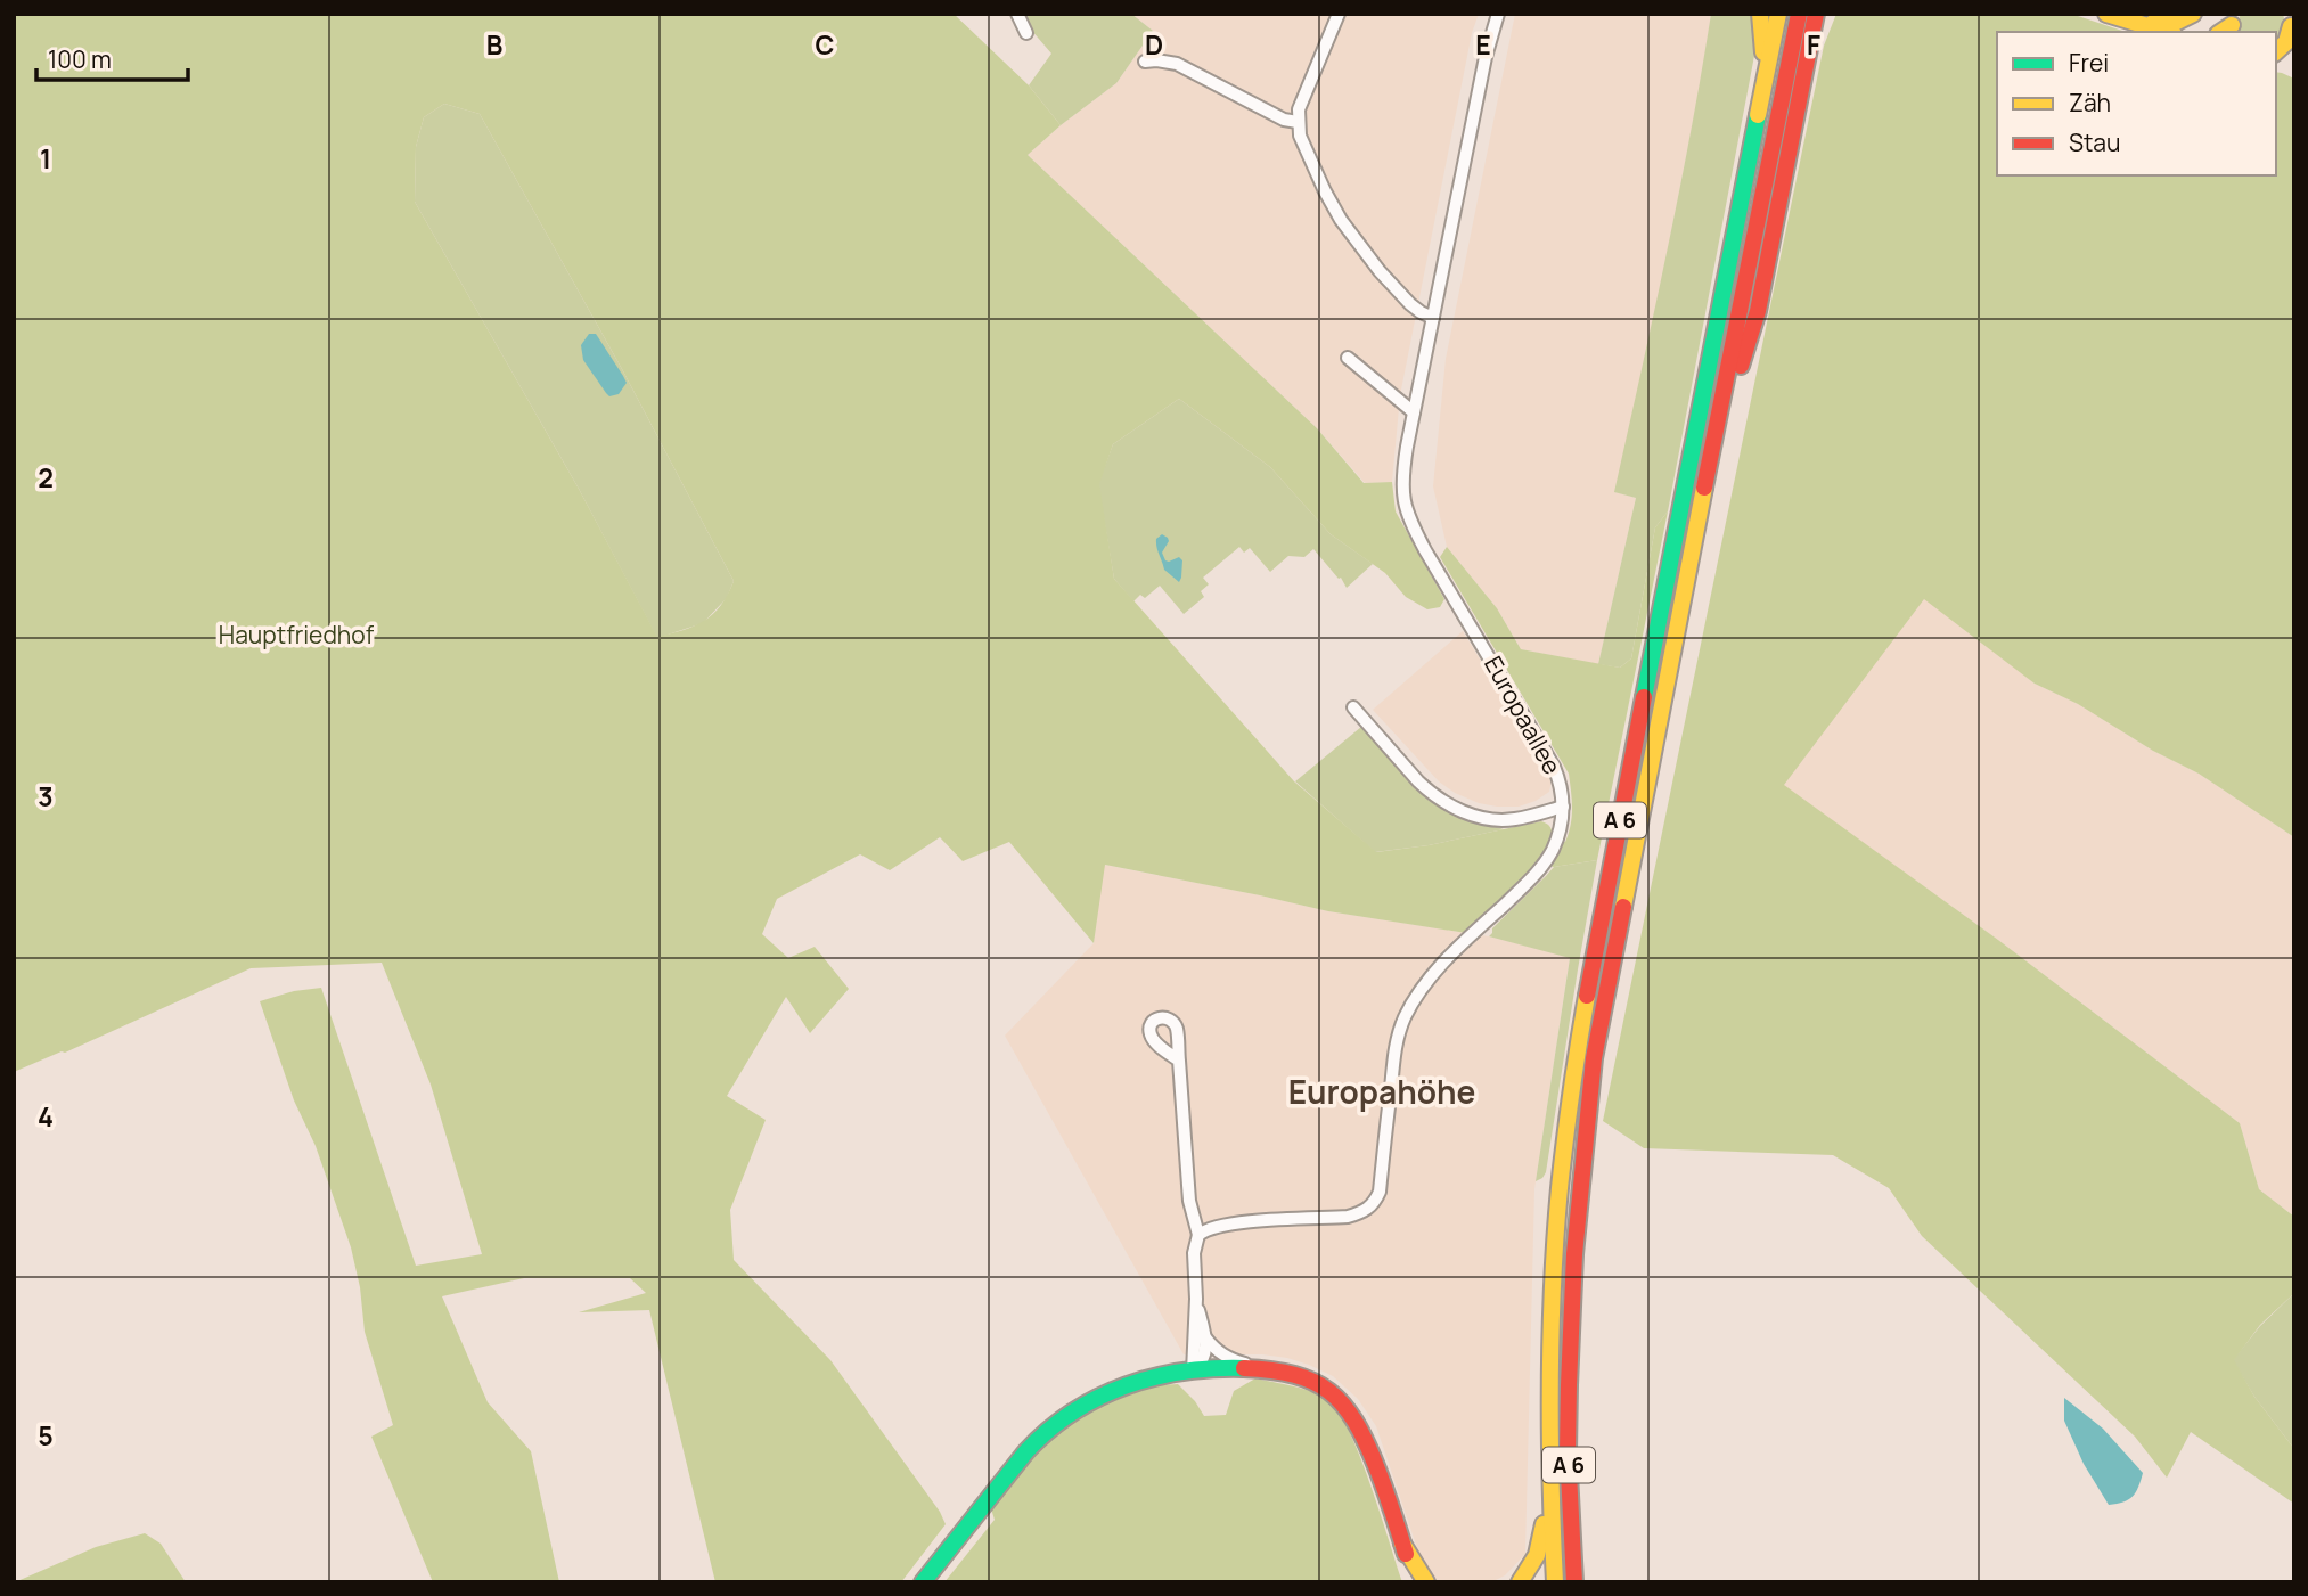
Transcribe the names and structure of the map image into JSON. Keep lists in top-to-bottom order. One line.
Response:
{"streets":{"main road":["A 6"],"street":["Europaallee"]},"districts":["Europahöhe"],"parks":["Hauptfriedhof"],"legend":["Frei","Zäh","Stau"],"scale_bar":"100 m","grid":{"columns":["B","C","D","E","F"],"rows":["1","2","3","4","5"]}}
